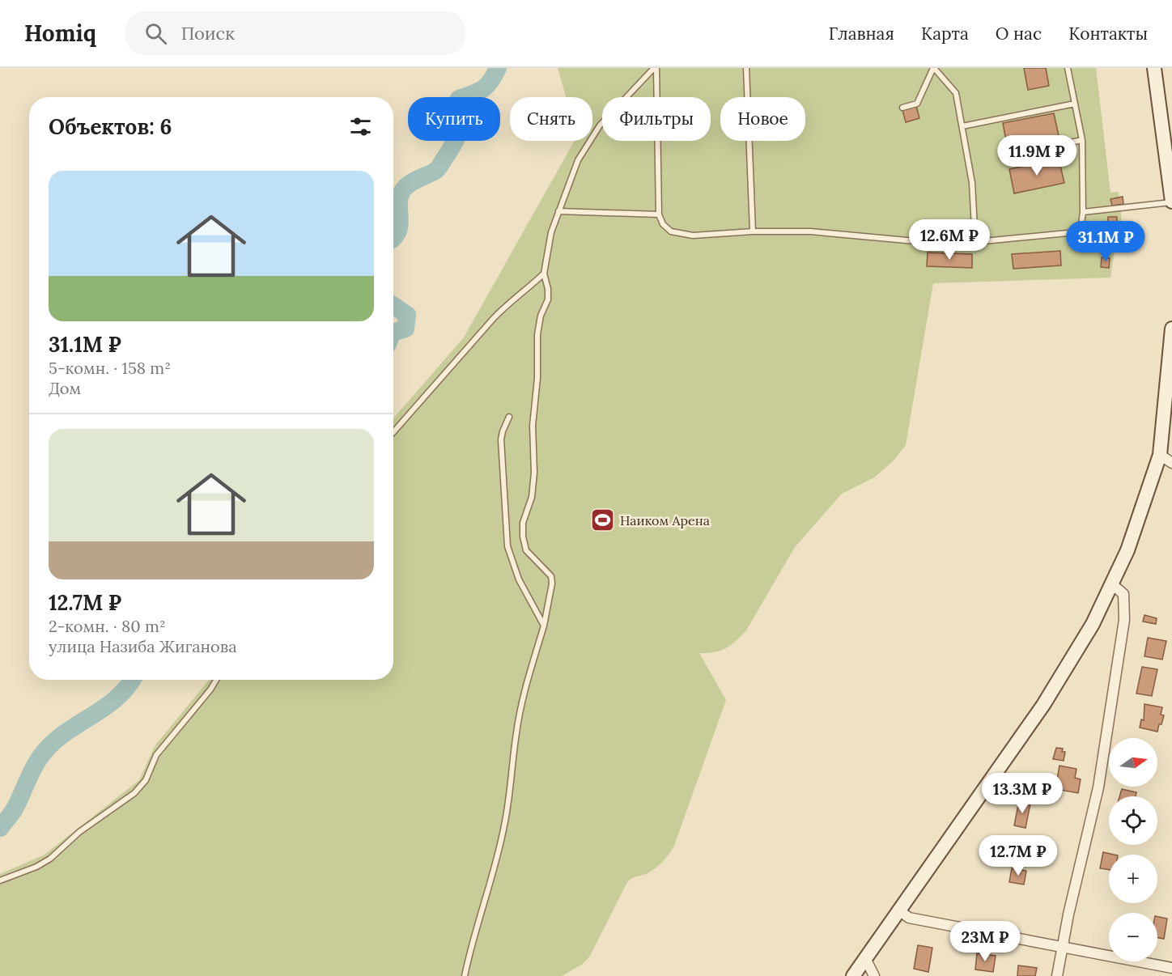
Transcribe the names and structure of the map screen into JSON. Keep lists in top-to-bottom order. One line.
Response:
{"places":{"sports":["Наиком Арена"]},"north":"right","page":{"header":"Homiq","search":"Поиск","nav":["Главная","Карта","О нас","Контакты"],"chip":["Купить","Снять","Фильтры","Новое"],"heading":"Объектов: 6","price":["11.9M ₽","12.6M ₽","31.1M ₽","13.3M ₽","12.7M ₽","23M ₽"],"list":[{"name":"31.1M ₽","note":"5-комн. · 158 m² · Дом"},{"name":"12.7M ₽","note":"2-комн. · 80 m² · улица Назиба Жиганова"}],"map_buttons":["+","−"]}}
